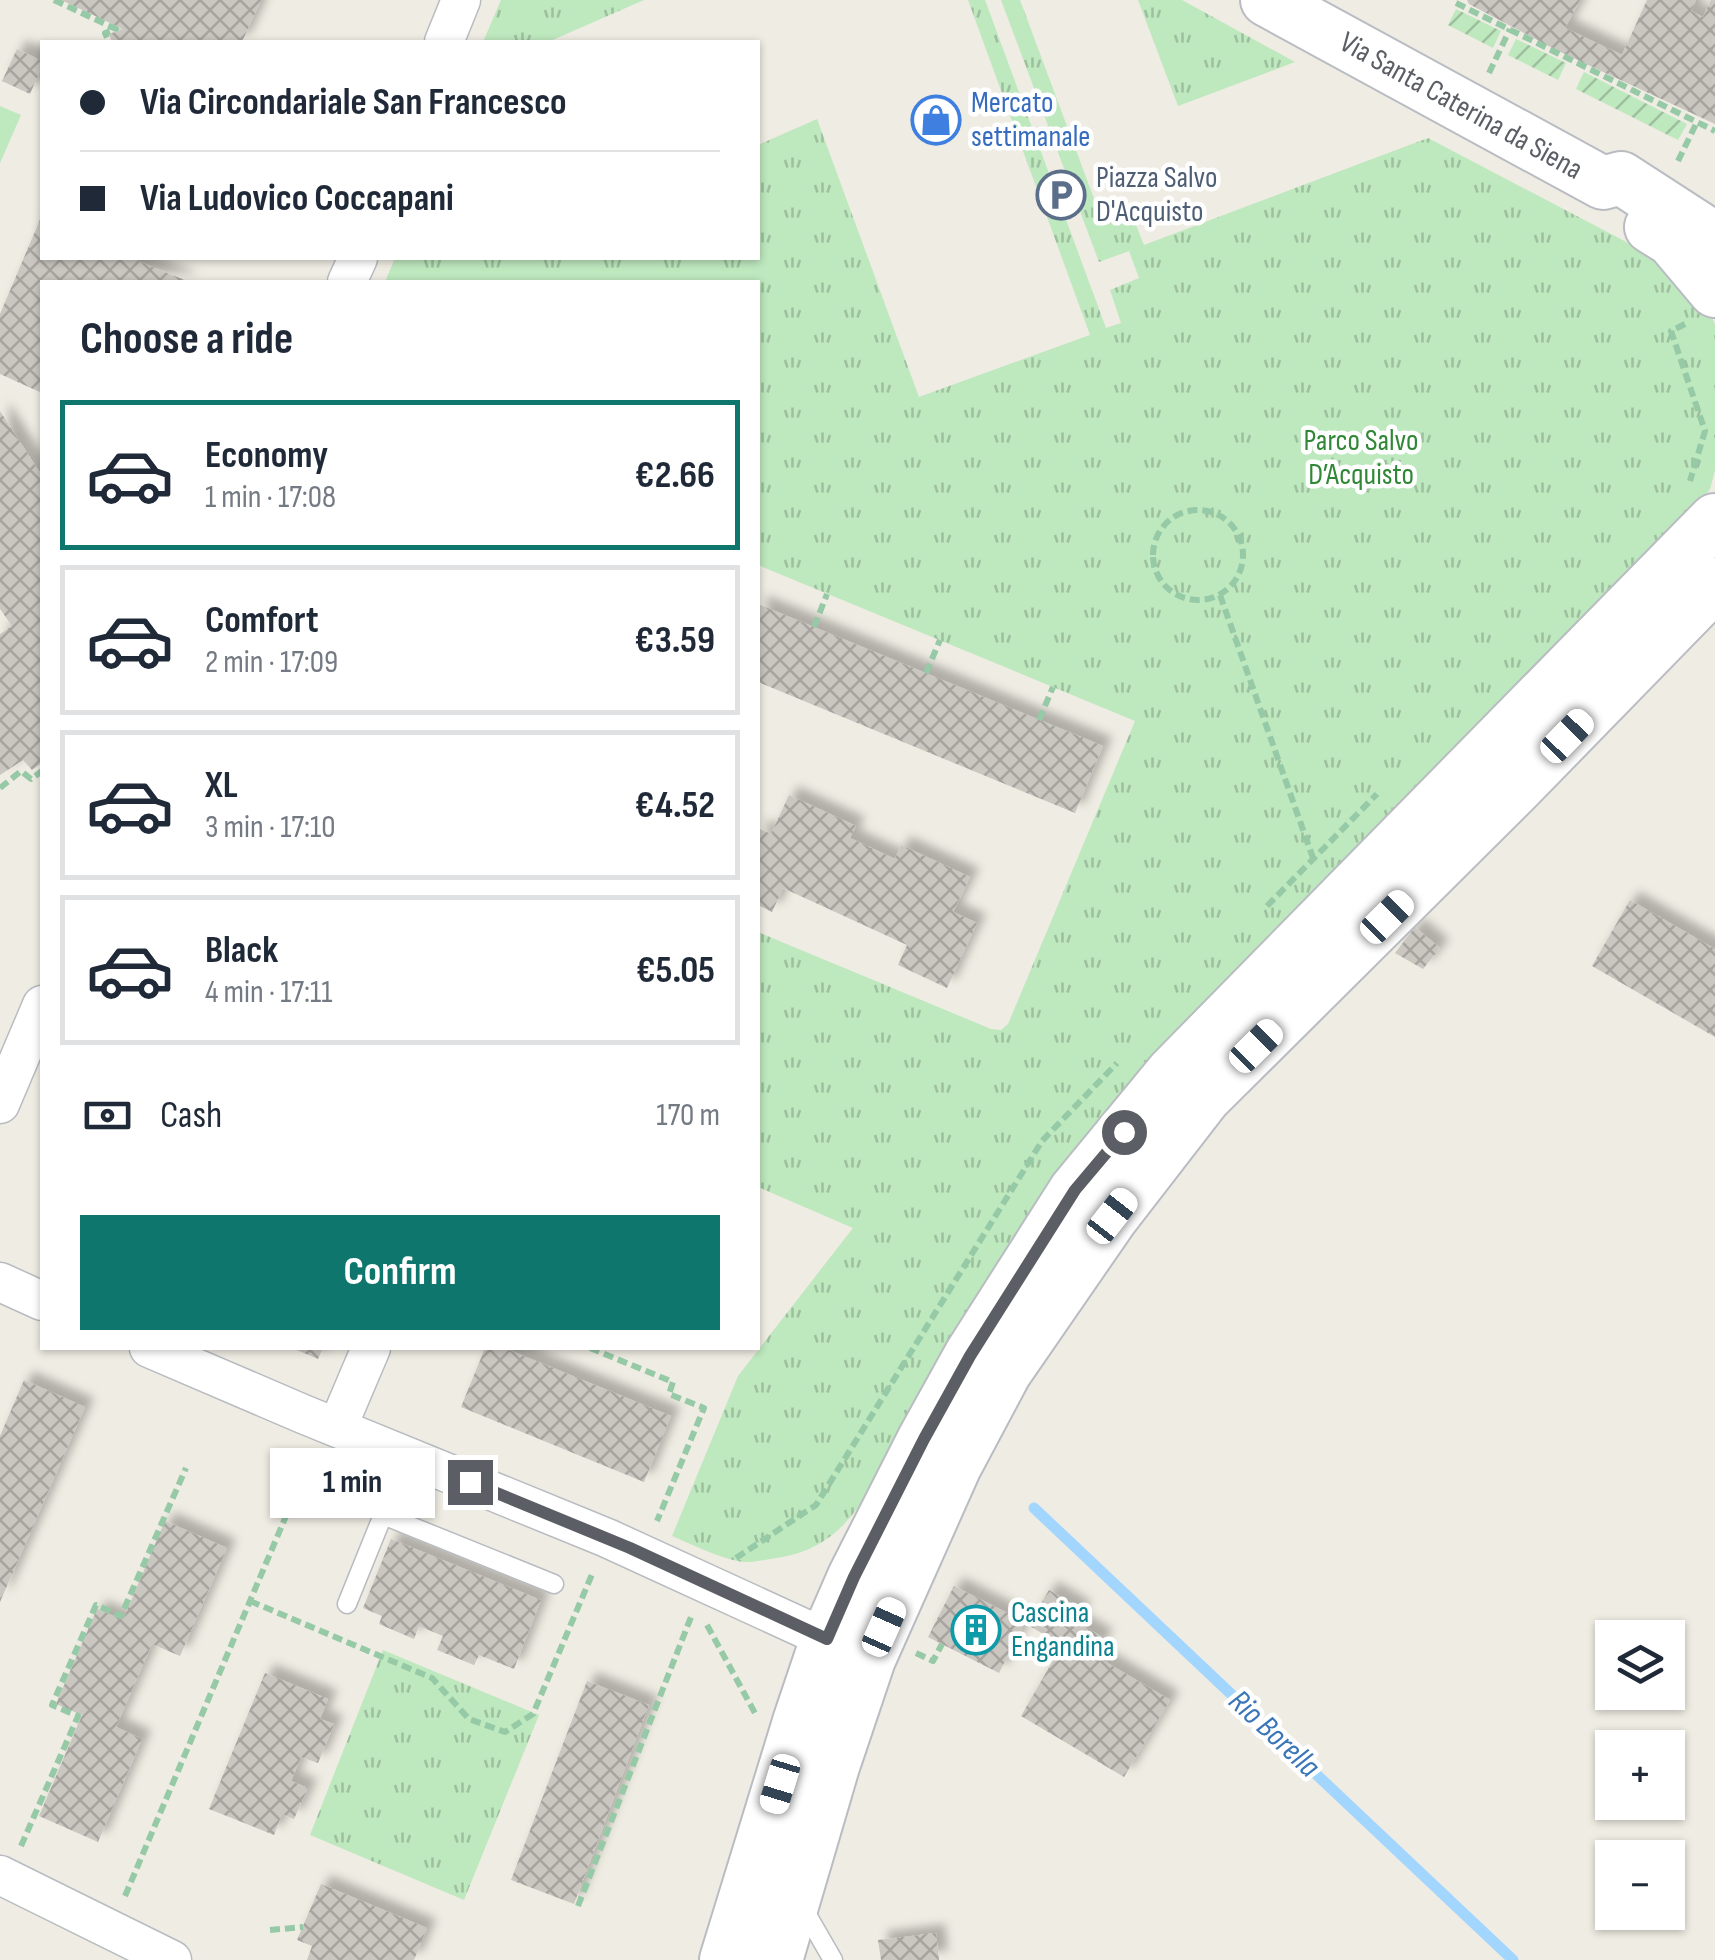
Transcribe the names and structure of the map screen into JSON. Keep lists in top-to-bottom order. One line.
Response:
{"streets":{"street":["Via Santa Caterina da Siena"]},"water":["Rio Borella"],"parks":["Parco Salvo D’Acquisto"],"places":{"shop":["Mercato settimanale"],"parking":["Piazza Salvo D'Acquisto"],"building":["Cascina Engandina"]},"page":{"banner":["Via Circondariale San Francesco","Via Ludovico Coccapani"],"heading":"Choose a ride","list":[{"name":"Economy","note":"1 min · 17:08","value":"€2.66"},{"name":"Comfort","note":"2 min · 17:09","value":"€3.59"},{"name":"XL","note":"3 min · 17:10","value":"€4.52"},{"name":"Black","note":"4 min · 17:11","value":"€5.05"}],"pay":["Cash","170 m"],"buttons":"Confirm","bubble":"1 min","map_buttons":["+","−"]}}
